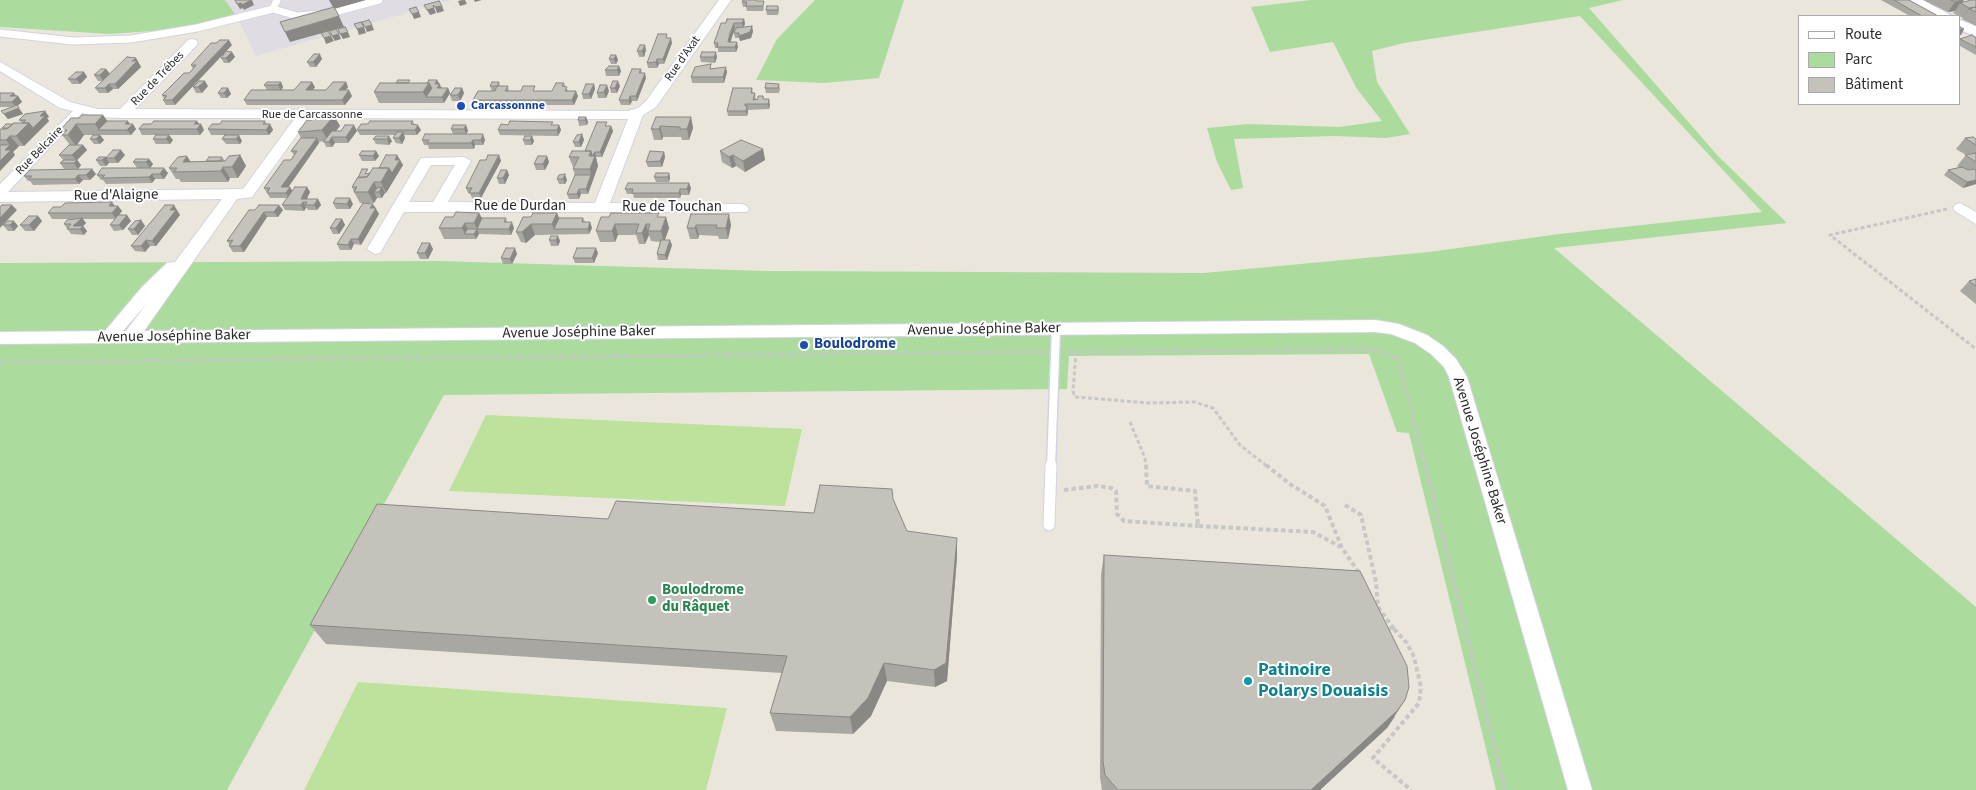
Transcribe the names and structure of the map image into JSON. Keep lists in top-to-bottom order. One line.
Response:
{"streets":{"street":["Rue d'Axat","Rue de Trébes","Rue de Carcassonne","Rue Belcaire","Rue d'Alaigne","Rue de Durdan","Rue de Touchan","Avenue Joséphine Baker"]},"crossings":[["Rue d'Axat","Rue de Carcassonne"],["Rue de Trébes","Rue de Carcassonne"],["Rue de Carcassonne","Rue Belcaire"],["Rue de Durdan","Rue de Touchan"]],"places":["Carcassonnne","Boulodrome","Boulodrome du Râquet","Patinoire Polarys Douaisis"],"legend":["Route","Parc","Bâtiment"]}
